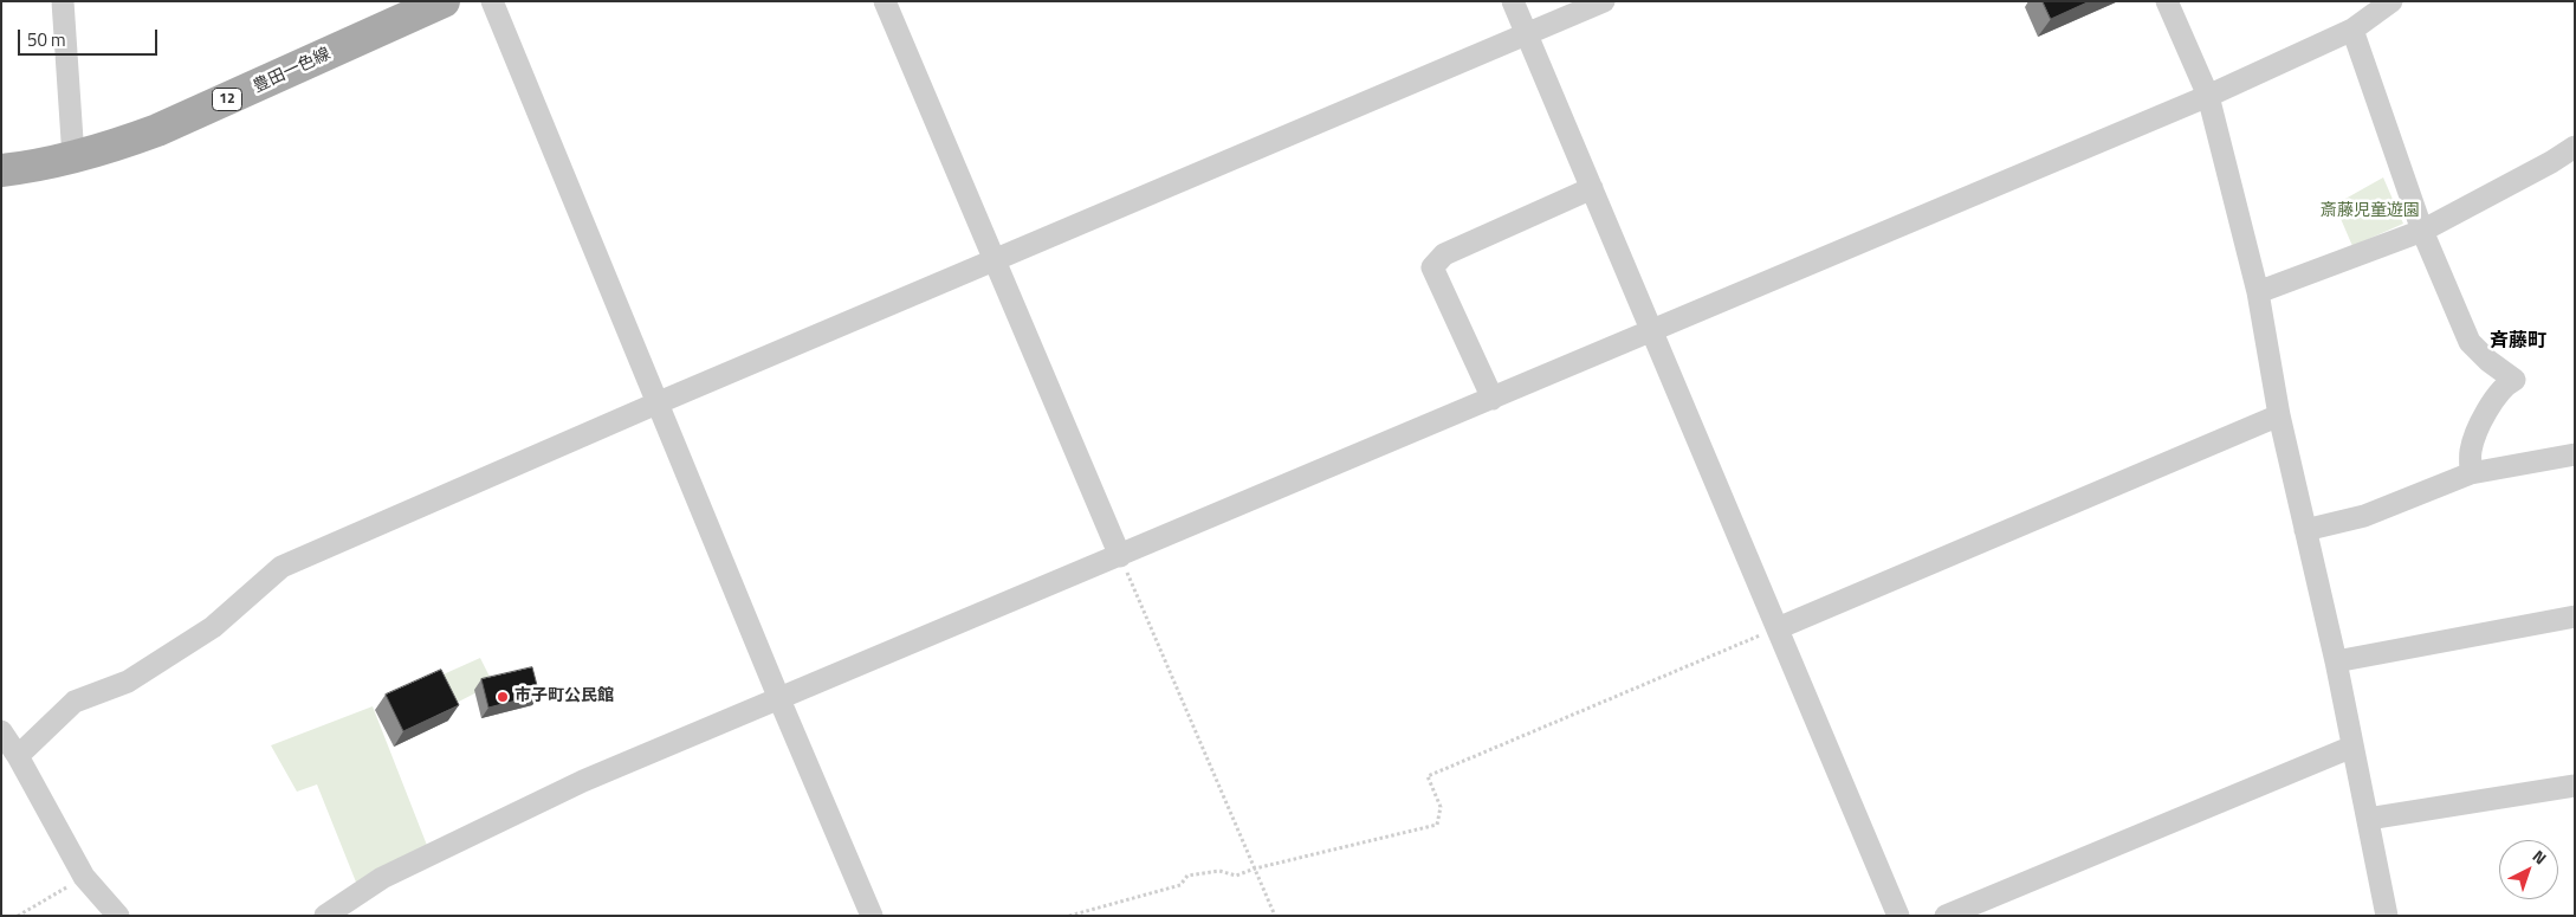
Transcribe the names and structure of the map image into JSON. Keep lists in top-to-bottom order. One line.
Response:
{"streets":{"main road":["豊田一色線","12"]},"districts":["斉藤町"],"parks":["斎藤児童遊園"],"places":["市子町公民館"],"scale_bar":"50 m","north":"top right"}
